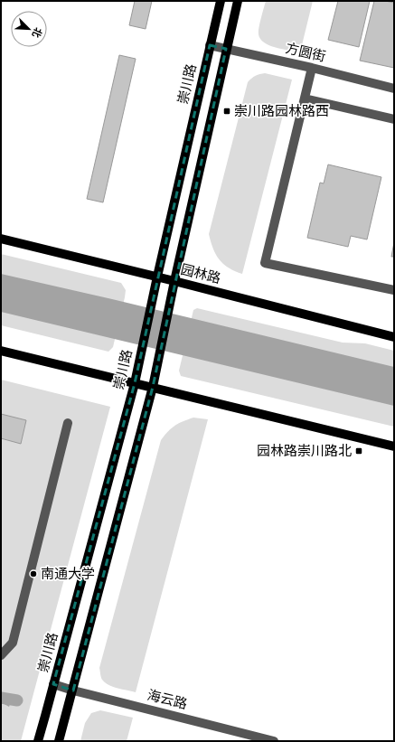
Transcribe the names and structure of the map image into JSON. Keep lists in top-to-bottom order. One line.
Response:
{"streets":{"main road":["崇川路","园林路"],"street":["方圆街","海云路"]},"crossings":[["方圆街","崇川路"],["崇川路","园林路"],["崇川路","海云路"]],"places":{"transit":["崇川路园林路西","园林路崇川路北"],"other":["南通大学"]},"north":"bottom right"}
